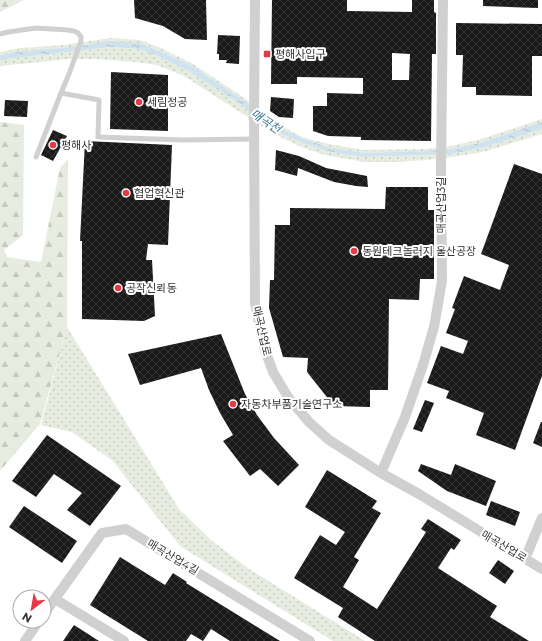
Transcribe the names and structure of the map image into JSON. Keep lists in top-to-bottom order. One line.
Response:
{"streets":{"street":["매곡산업3길","매곡산업로","매곡산업4길"]},"crossings":[["매곡산업3길","매곡산업로"]],"water":["매곡천"],"places":{"transit":["평해사입구"],"other":["세림정공","평해사","협업혁신관","동원테크놀러지 울산공장","공작신뢰동","자동차부품기술연구소"]},"north":"bottom left"}
